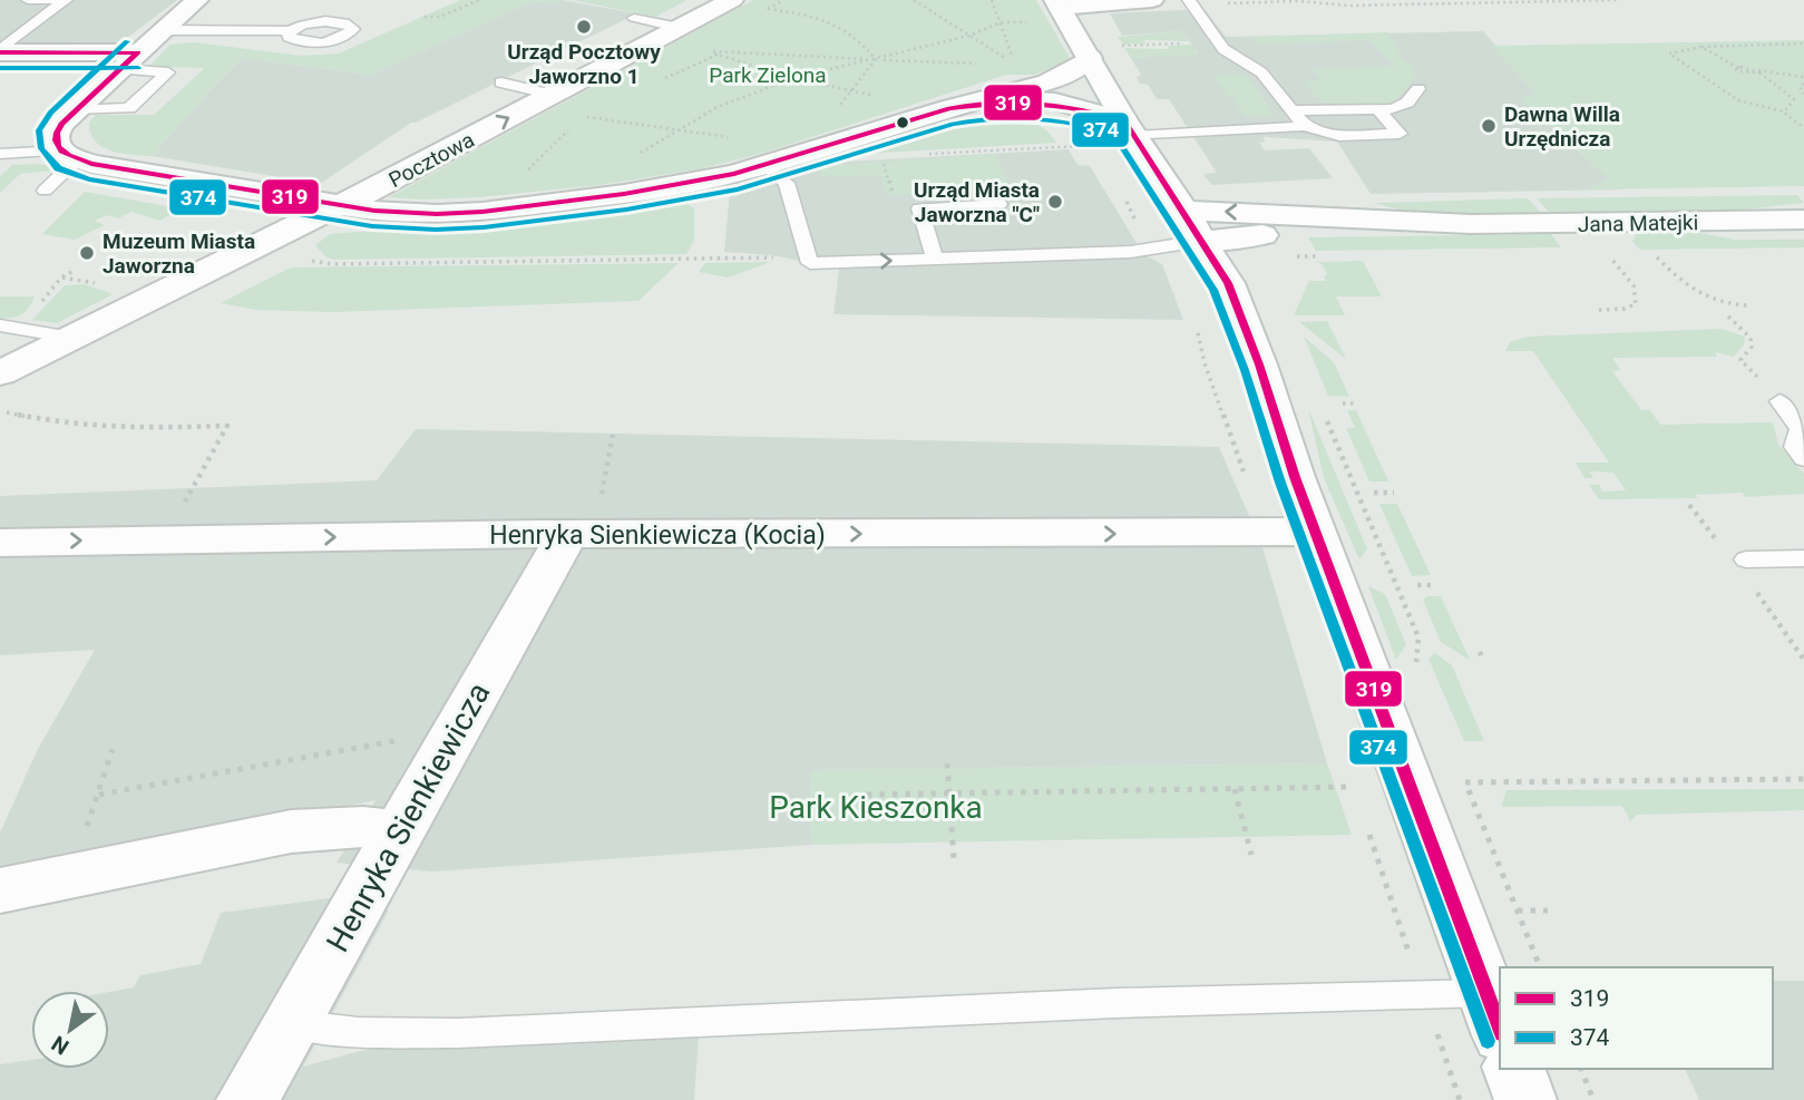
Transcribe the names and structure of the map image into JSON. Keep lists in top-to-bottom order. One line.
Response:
{"streets":{"street":["Pocztowa","Jana Matejki","Henryka Sienkiewicza (Kocia)","Henryka Sienkiewicza"]},"crossings":[["Henryka Sienkiewicza (Kocia)","Henryka Sienkiewicza"]],"parks":["Park Zielona","Park Kieszonka"],"places":["Urząd Pocztowy Jaworzno 1","Dawna Willa Urzędnicza","Urząd Miasta Jaworzna \"C\"","Muzeum Miasta Jaworzna"],"lines":["transit line 374","transit line 319"],"legend":["319","374"],"north":"bottom left"}
